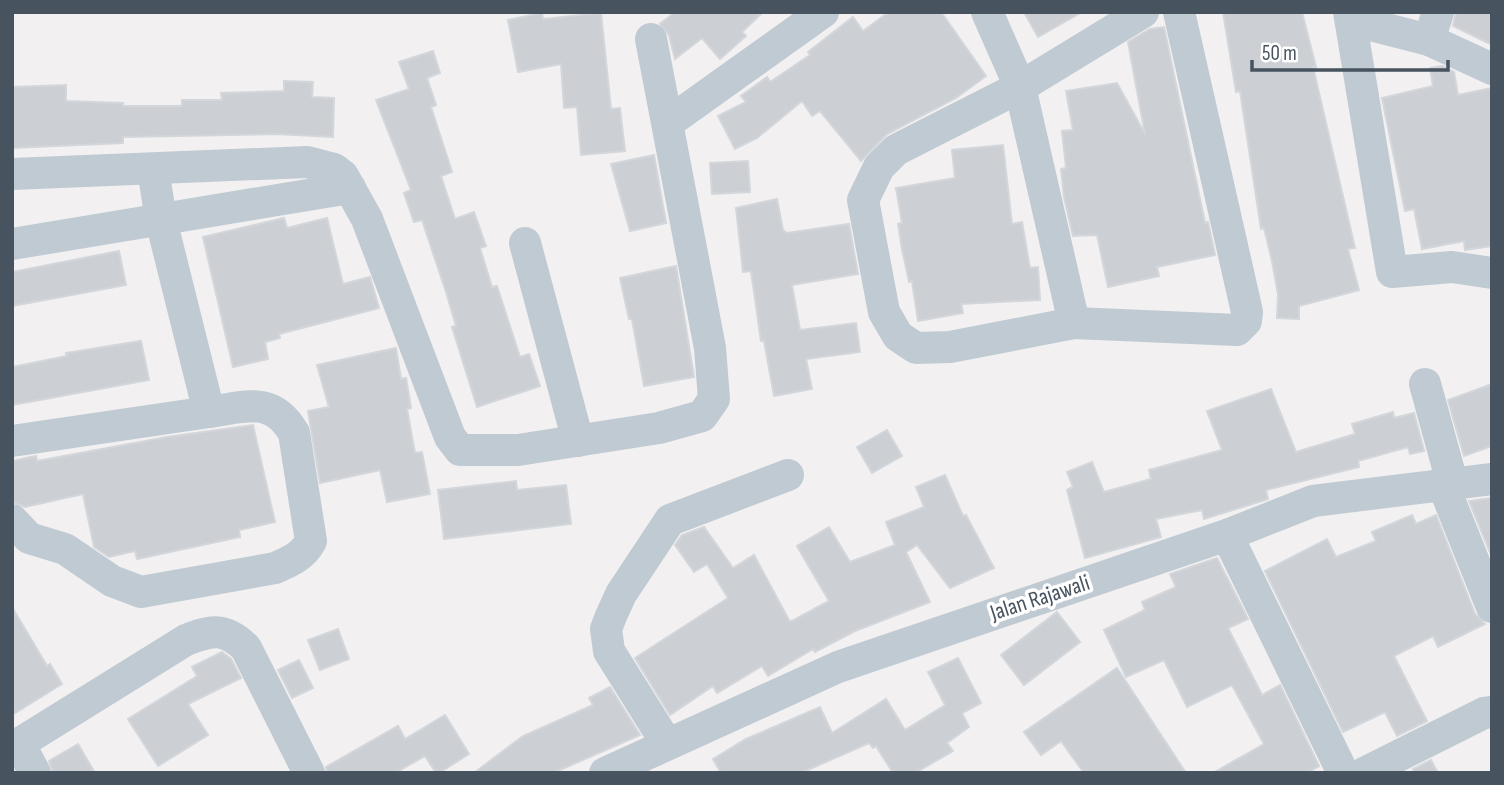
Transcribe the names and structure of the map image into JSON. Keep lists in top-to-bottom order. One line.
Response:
{"streets":{"street":["Jalan Rajawali"]},"scale_bar":"50 m"}
